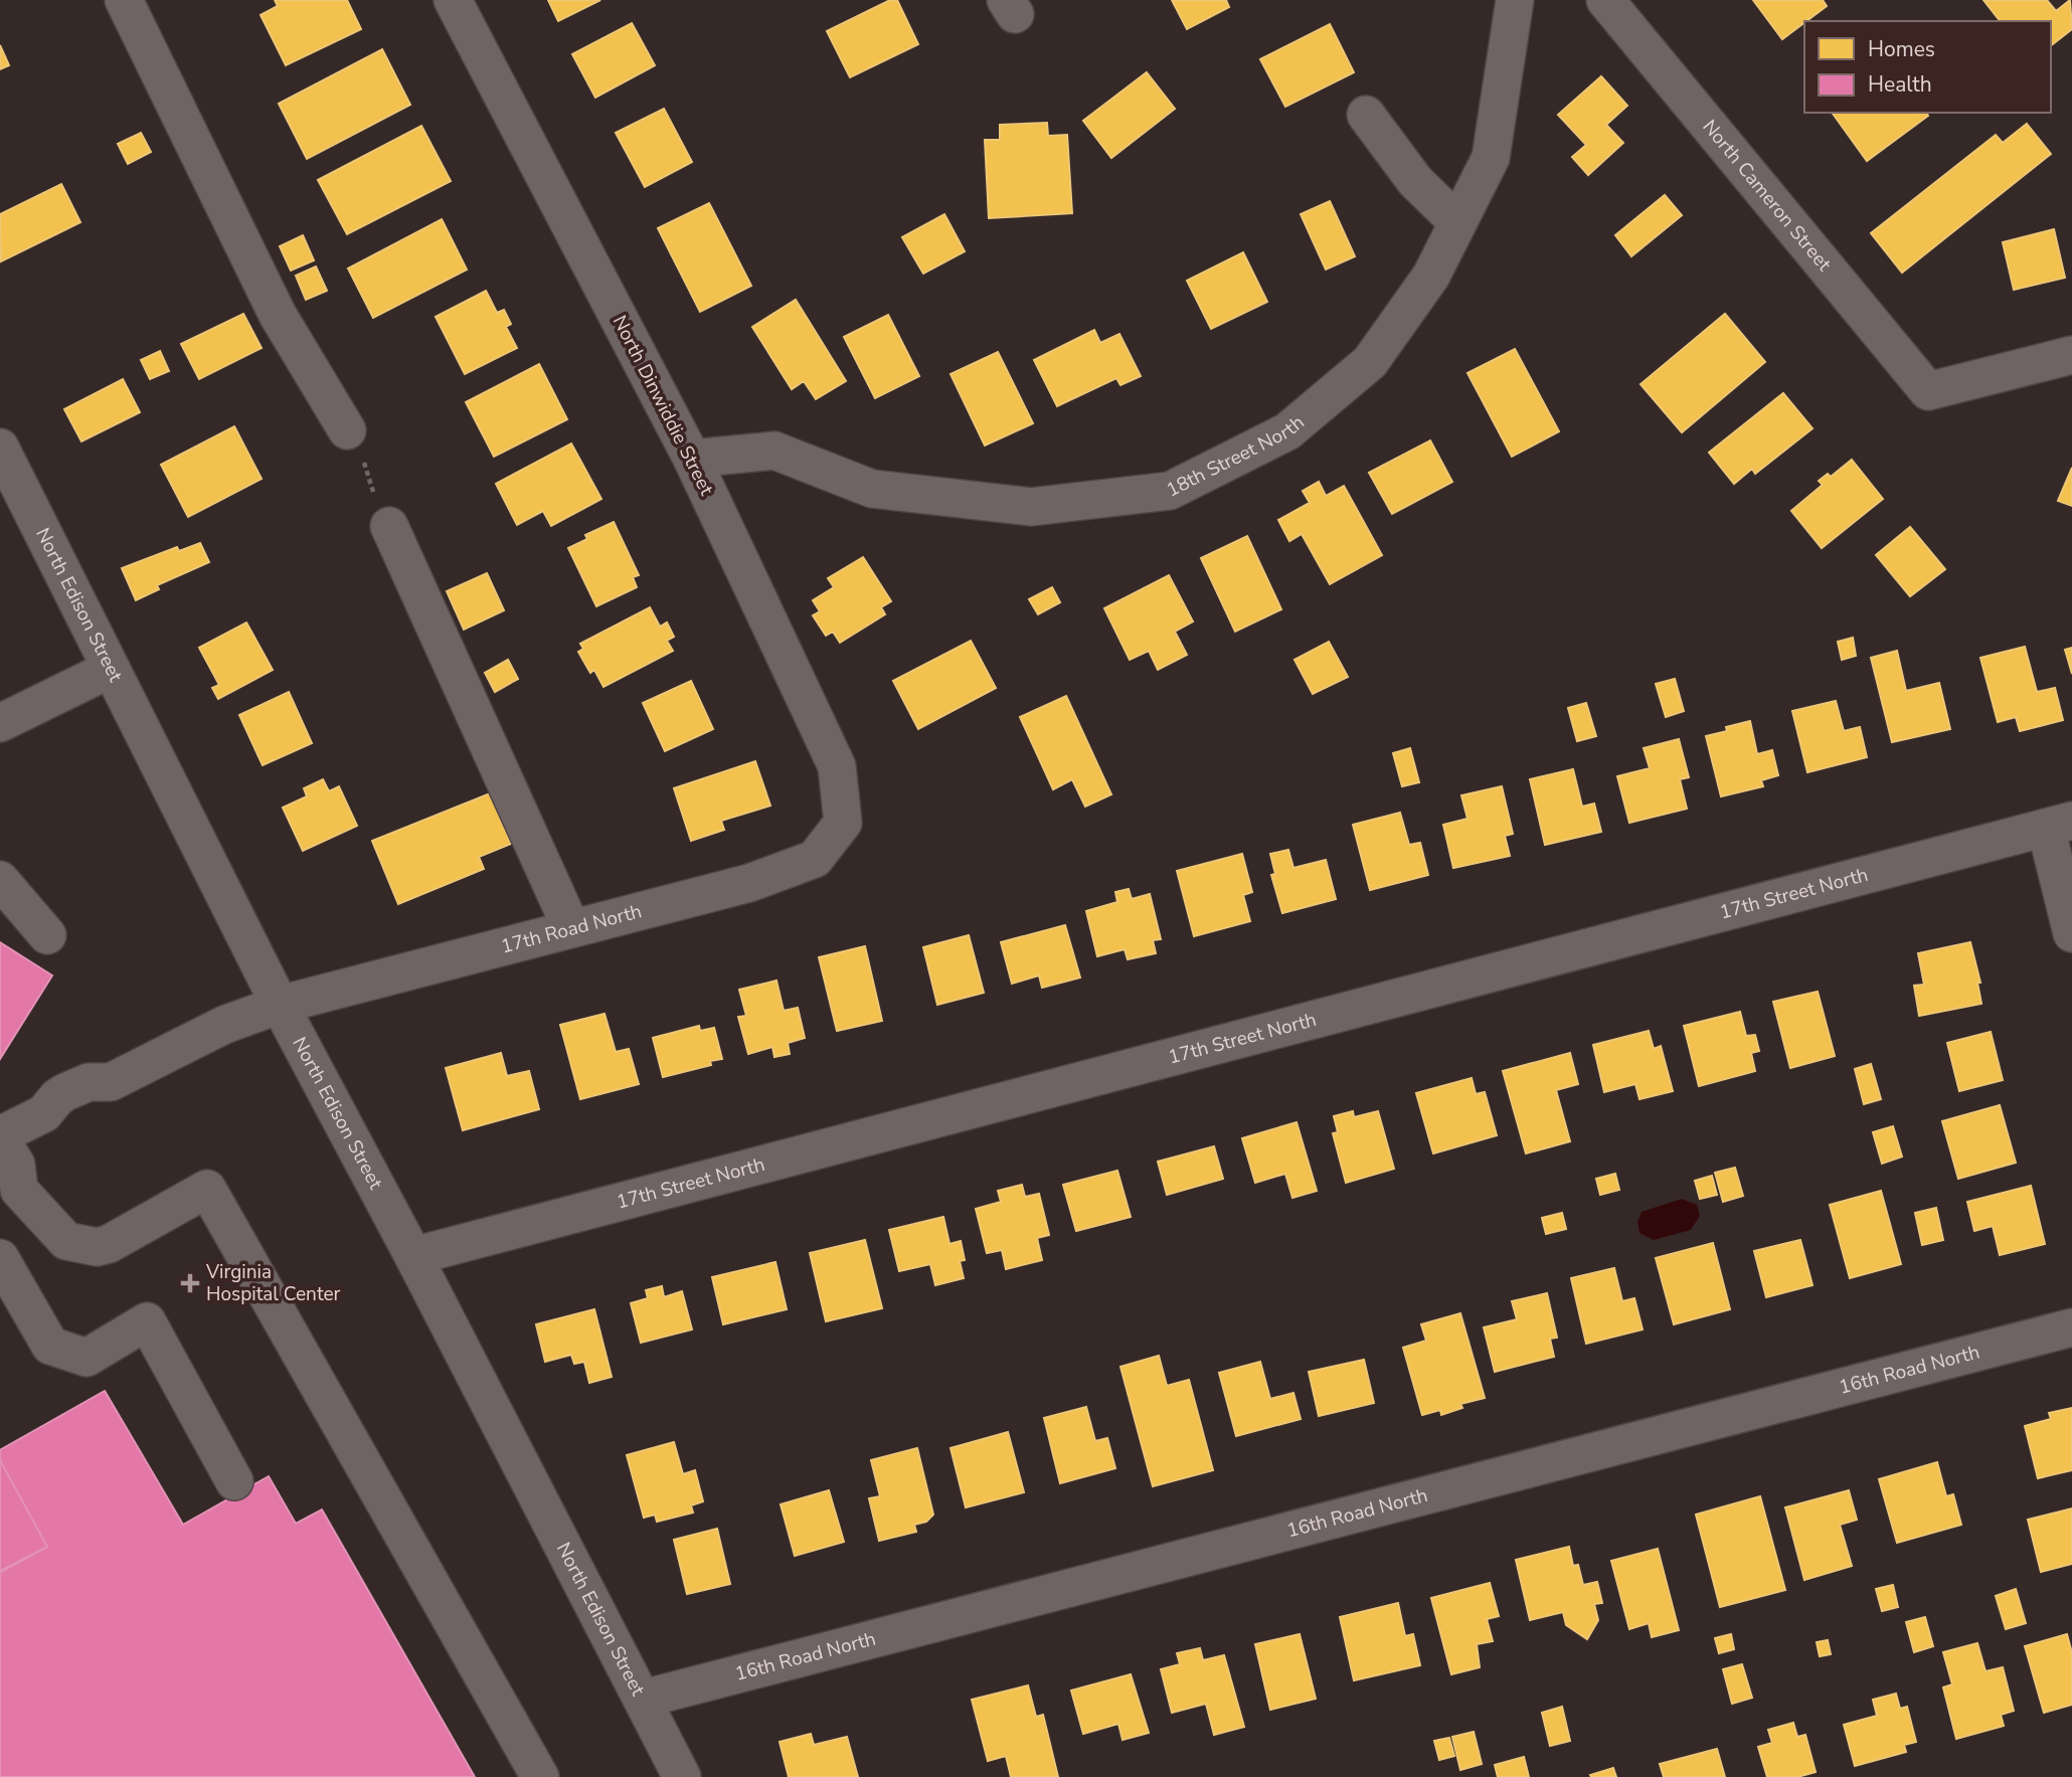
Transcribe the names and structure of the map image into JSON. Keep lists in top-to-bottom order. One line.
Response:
{"streets":{"street":["North Cameron Street","North Dinwiddie Street","18th Street North","North Edison Street","17th Street North","17th Road North","16th Road North"]},"crossings":[["North Dinwiddie Street","18th Street North"],["North Dinwiddie Street","17th Road North"],["North Edison Street","17th Street North"],["North Edison Street","17th Road North"],["North Edison Street","16th Road North"]],"places":{"health":["Virginia Hospital Center"]},"legend":["Homes","Health"]}
